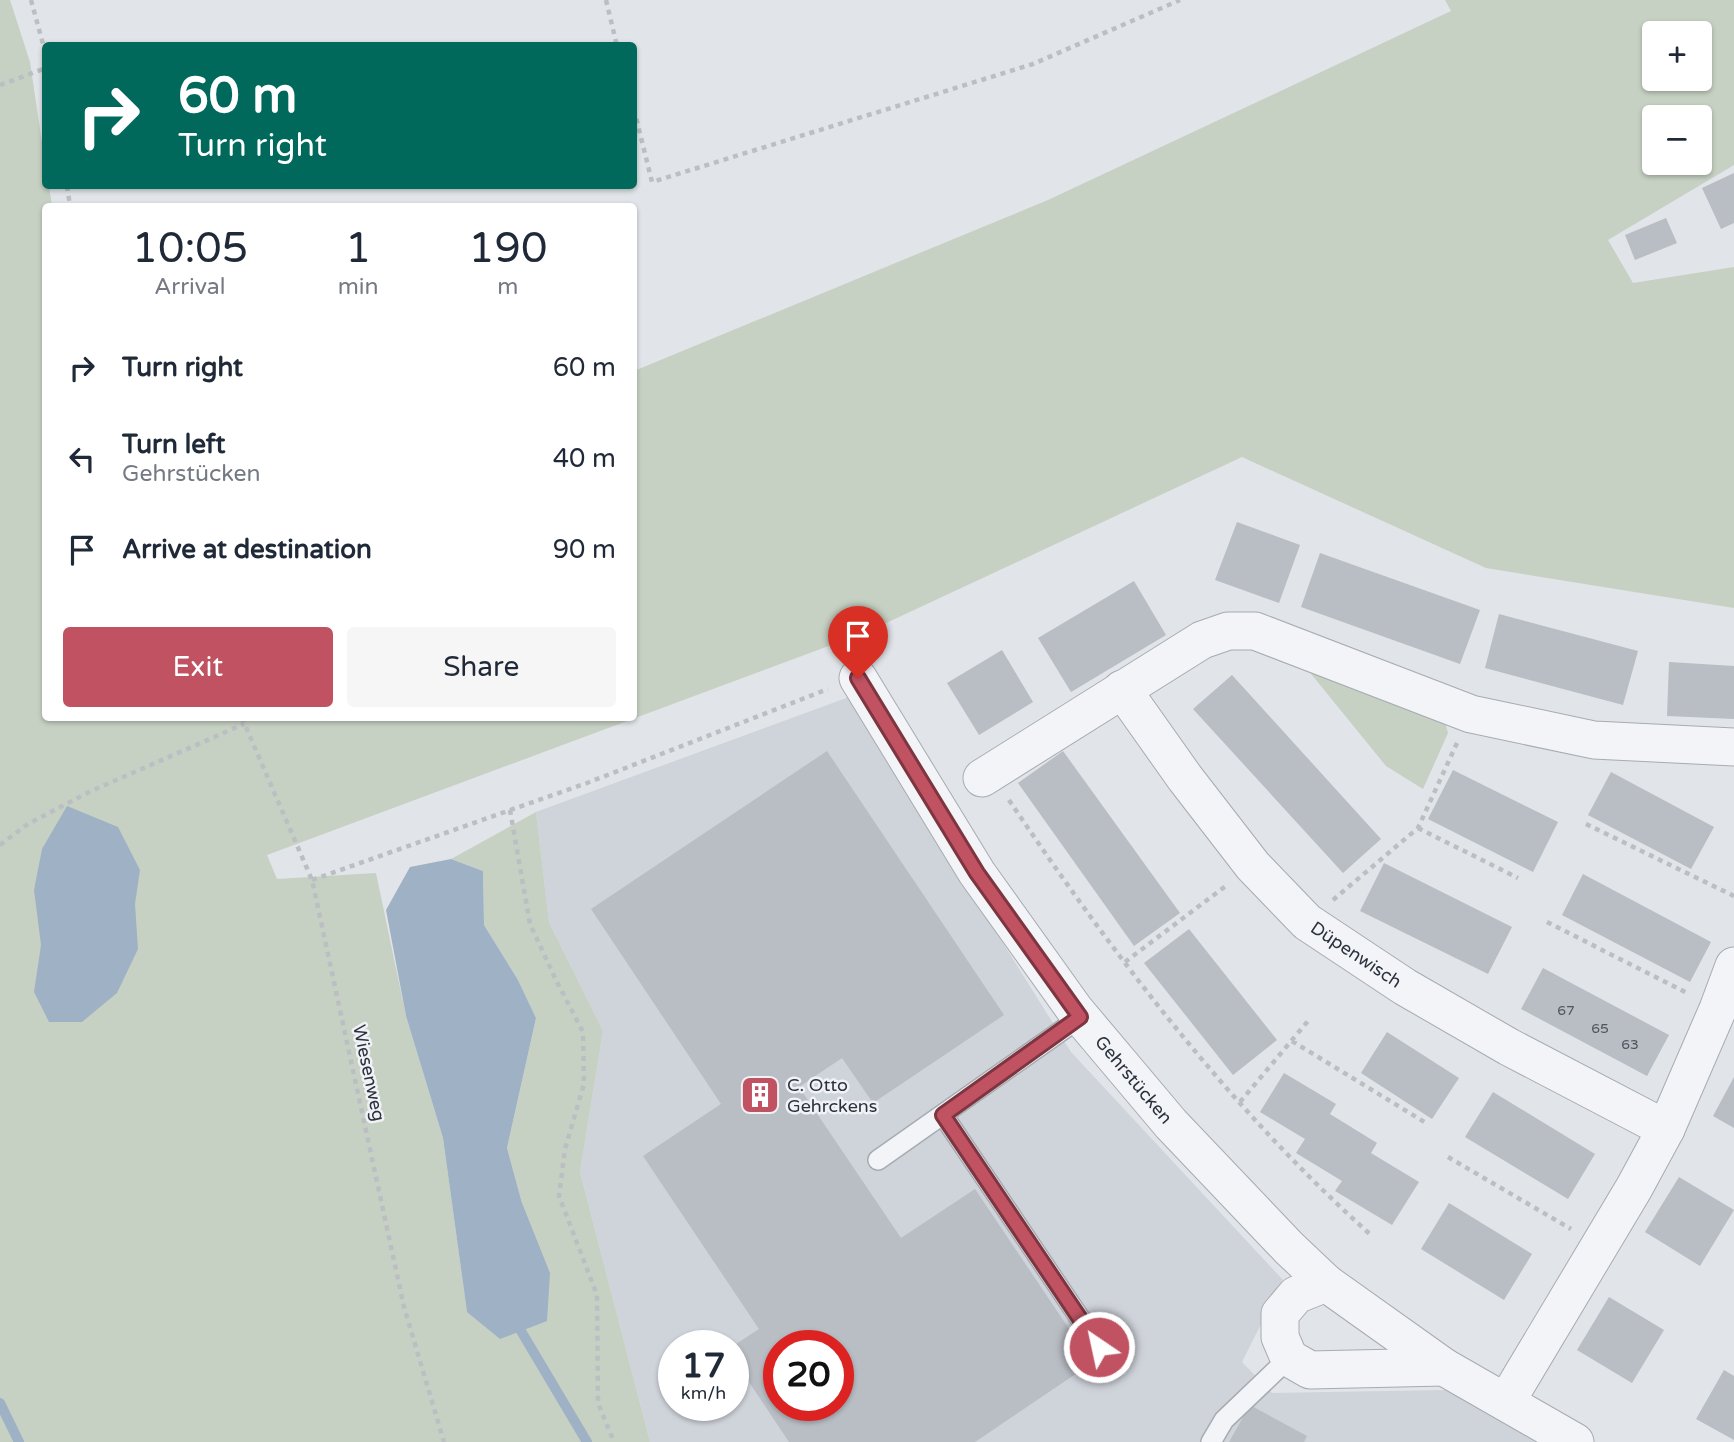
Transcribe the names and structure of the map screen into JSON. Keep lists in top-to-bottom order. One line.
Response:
{"streets":{"street":["Düpenwisch","Gehrstücken"],"path":["Wiesenweg"]},"places":{"building":["C. Otto Gehrckens"]},"house_numbers":["67","65","63"],"page":{"map_buttons":["+","−"],"turn":["60 m","Turn right"],"eta":["10:05","Arrival","1","min","190","m"],"list":[{"name":"Turn right","value":"60 m"},{"name":"Turn left","note":"Gehrstücken","value":"40 m"},{"name":"Arrive at destination","value":"90 m"}],"buttons":["Exit","Share"],"speed":"17 km/h","limit":"20"}}
